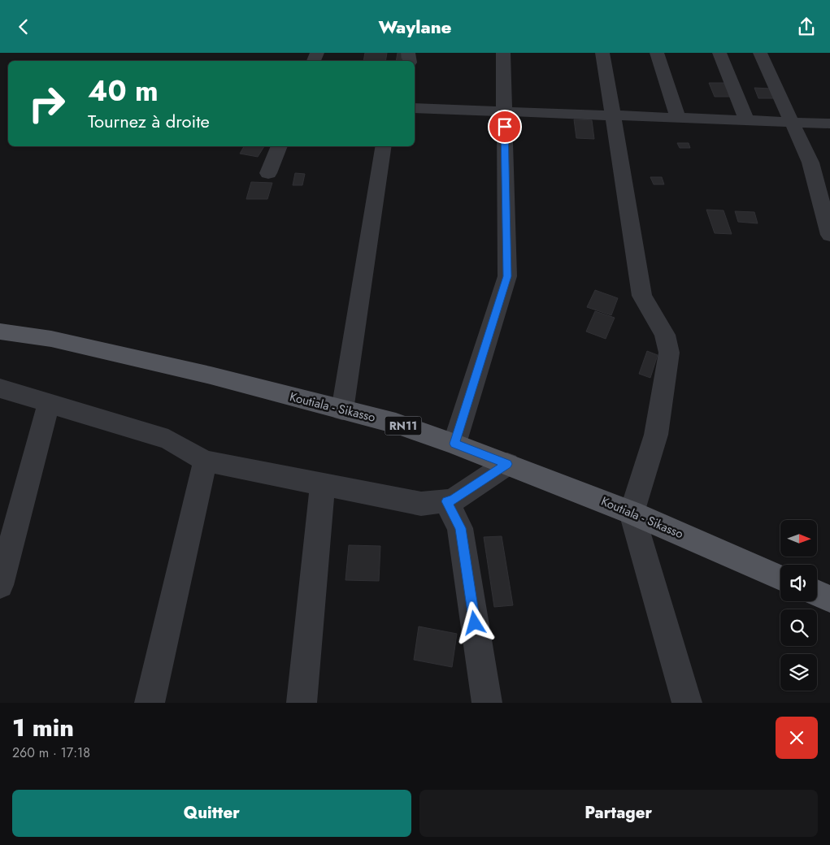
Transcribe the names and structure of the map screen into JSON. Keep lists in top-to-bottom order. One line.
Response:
{"streets":{"main road":["Koutiala - Sikasso","RN11"]},"north":"right","page":{"header":"Waylane","turn":["40 m","Tournez à droite"],"heading":["1 min","260 m · 17:18"],"buttons":["Quitter","Partager"]}}
